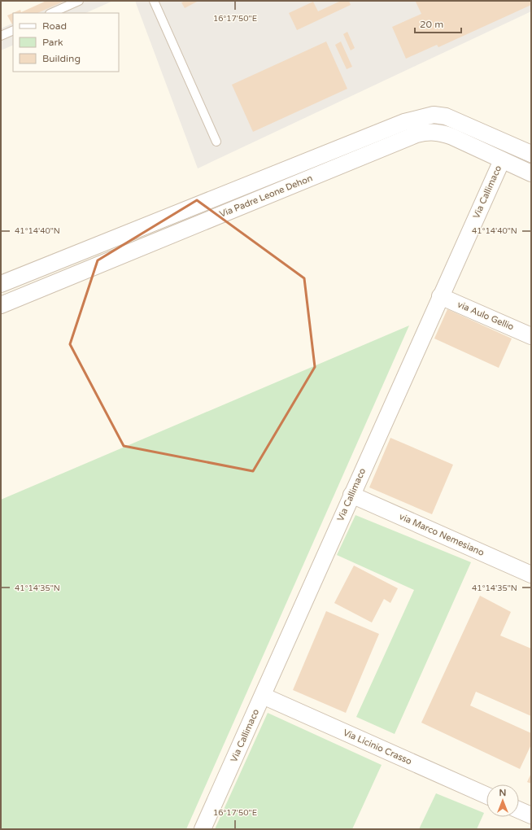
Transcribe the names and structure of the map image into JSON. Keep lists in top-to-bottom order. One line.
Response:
{"streets":{"street":["Via Callimaco","Via Padre Leone Dehon","via Aulo Gellio","via Marco Nemesiano","Via Licinio Crasso"]},"crossings":[["Via Callimaco","Via Padre Leone Dehon"],["Via Callimaco","via Aulo Gellio"],["Via Callimaco","via Marco Nemesiano"],["Via Callimaco","Via Licinio Crasso"]],"legend":["Road","Park","Building"],"scale_bar":"20 m","north":"top","coordinates":["16°17'50\"E","41°14'40\"N","41°14'35\"N"]}
